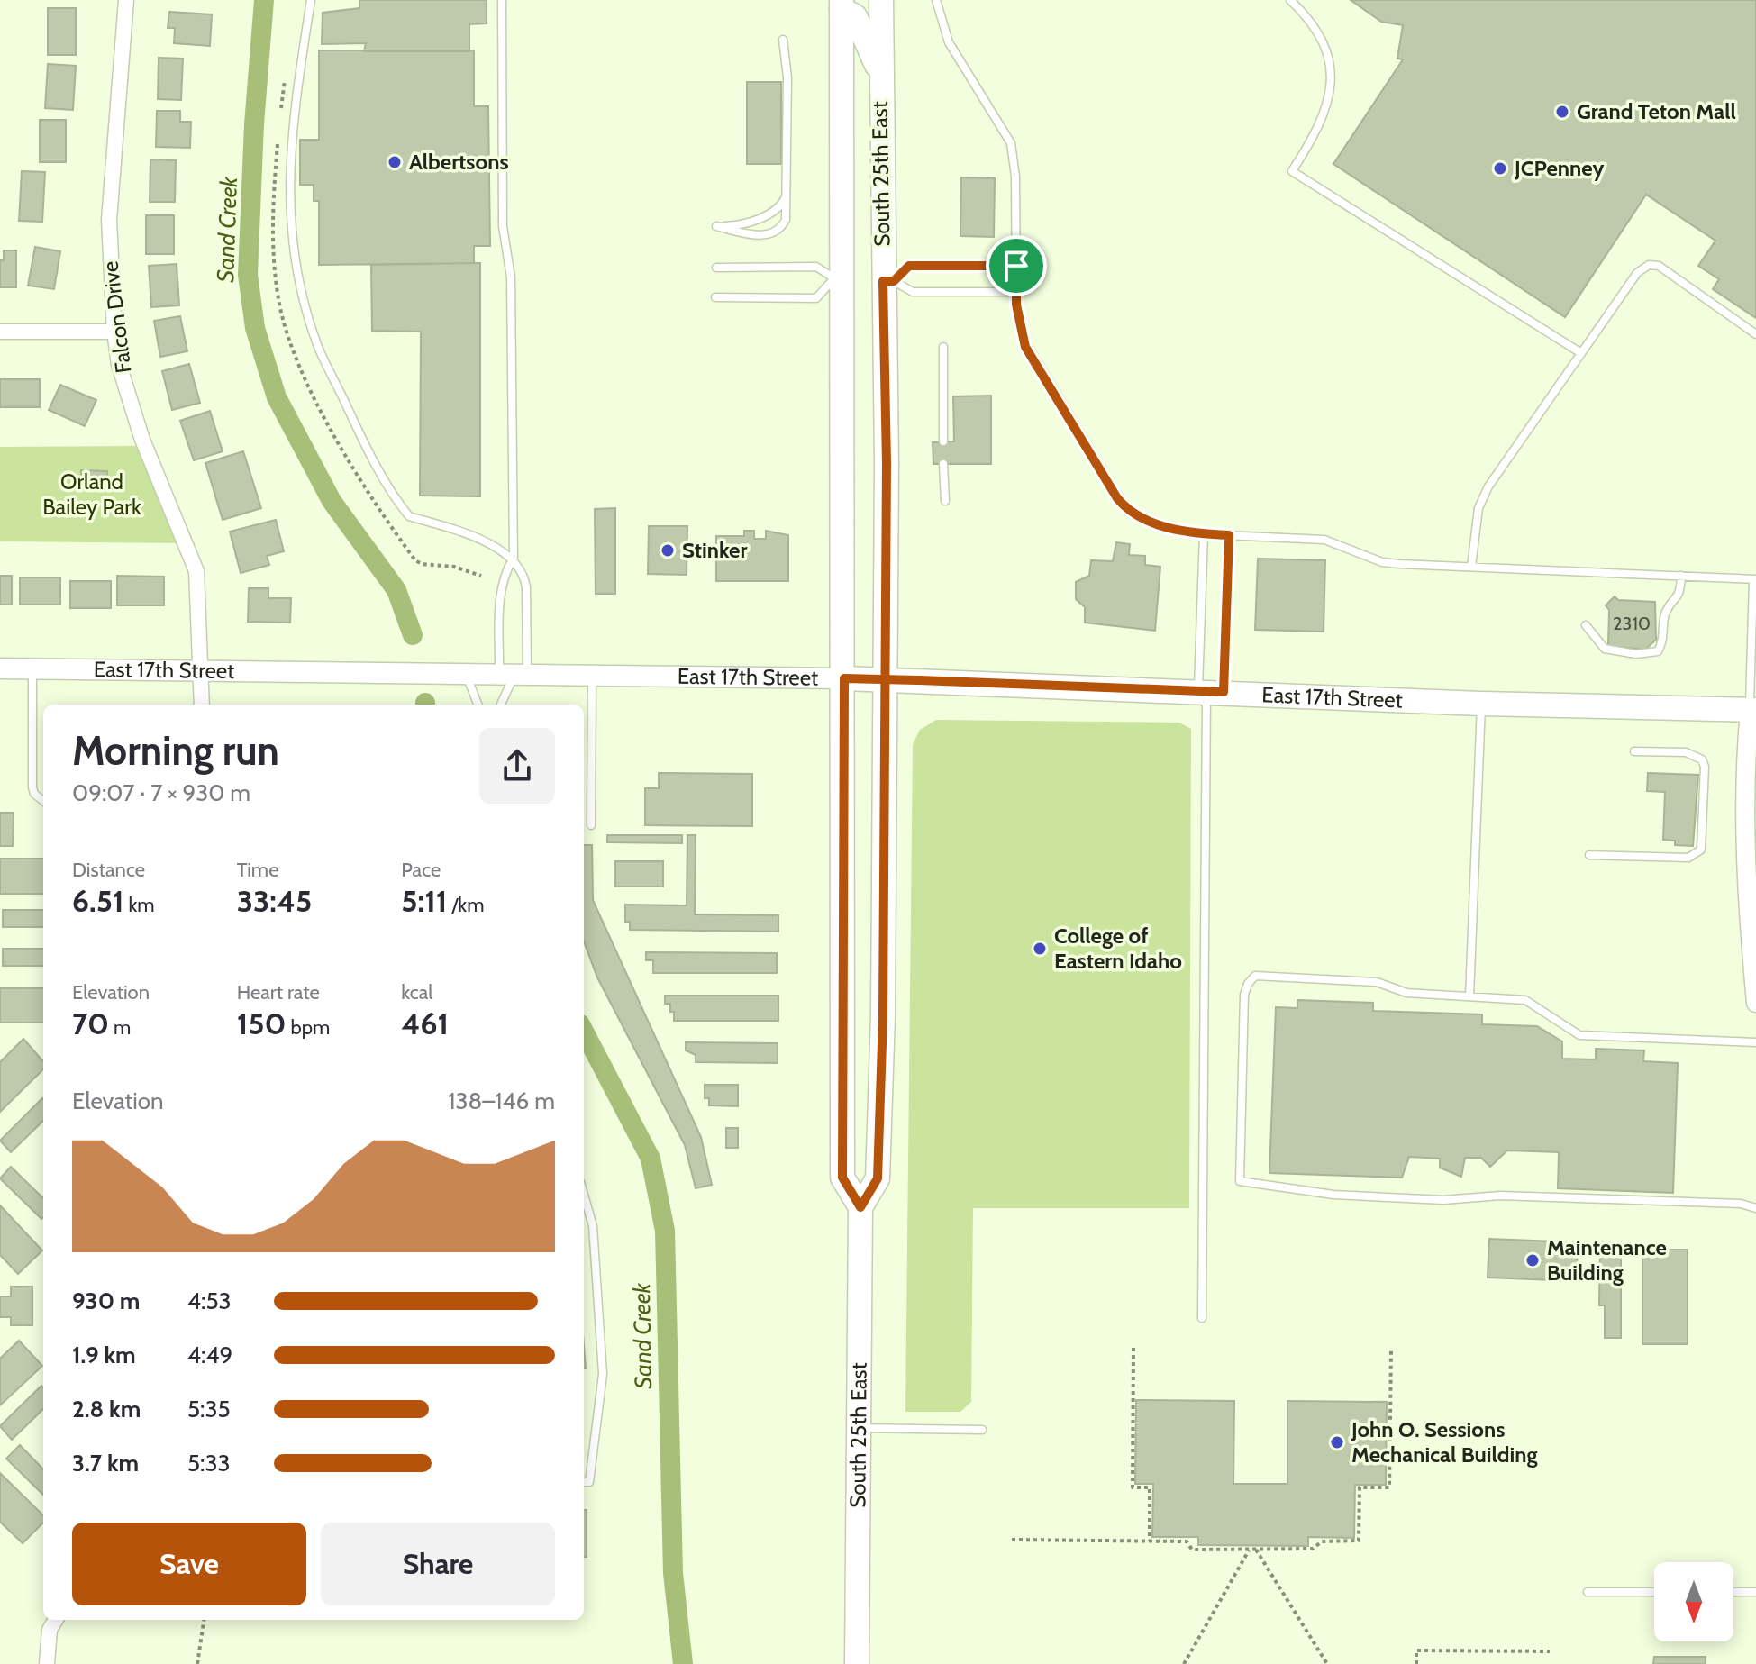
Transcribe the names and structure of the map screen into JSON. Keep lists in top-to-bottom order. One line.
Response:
{"streets":{"main road":["South 25th East","East 17th Street"],"street":["Falcon Drive"]},"crossings":[["South 25th East","East 17th Street"],["Falcon Drive","East 17th Street"]],"water":["Sand Creek"],"parks":["Orland Bailey Park"],"places":["Grand Teton Mall","Albertsons","JCPenney","Stinker","College of Eastern Idaho","Maintenance Building","John O. Sessions Mechanical Building"],"house_numbers":["2310"],"north":"bottom","page":{"heading":["Morning run","09:07 · 7 × 930 m"],"stats":[["Distance","6.51 km"],["Time","33:45"],["Pace","5:11 /km"],["Elevation","70 m"],["Heart rate","150 bpm"],["kcal","461"]],"chart":["Elevation","138–146 m"],"list":[{"name":"930 m","note":"4:53"},{"name":"1.9 km","note":"4:49"},{"name":"2.8 km","note":"5:35"},{"name":"3.7 km","note":"5:33"}],"buttons":["Save","Share"]}}
